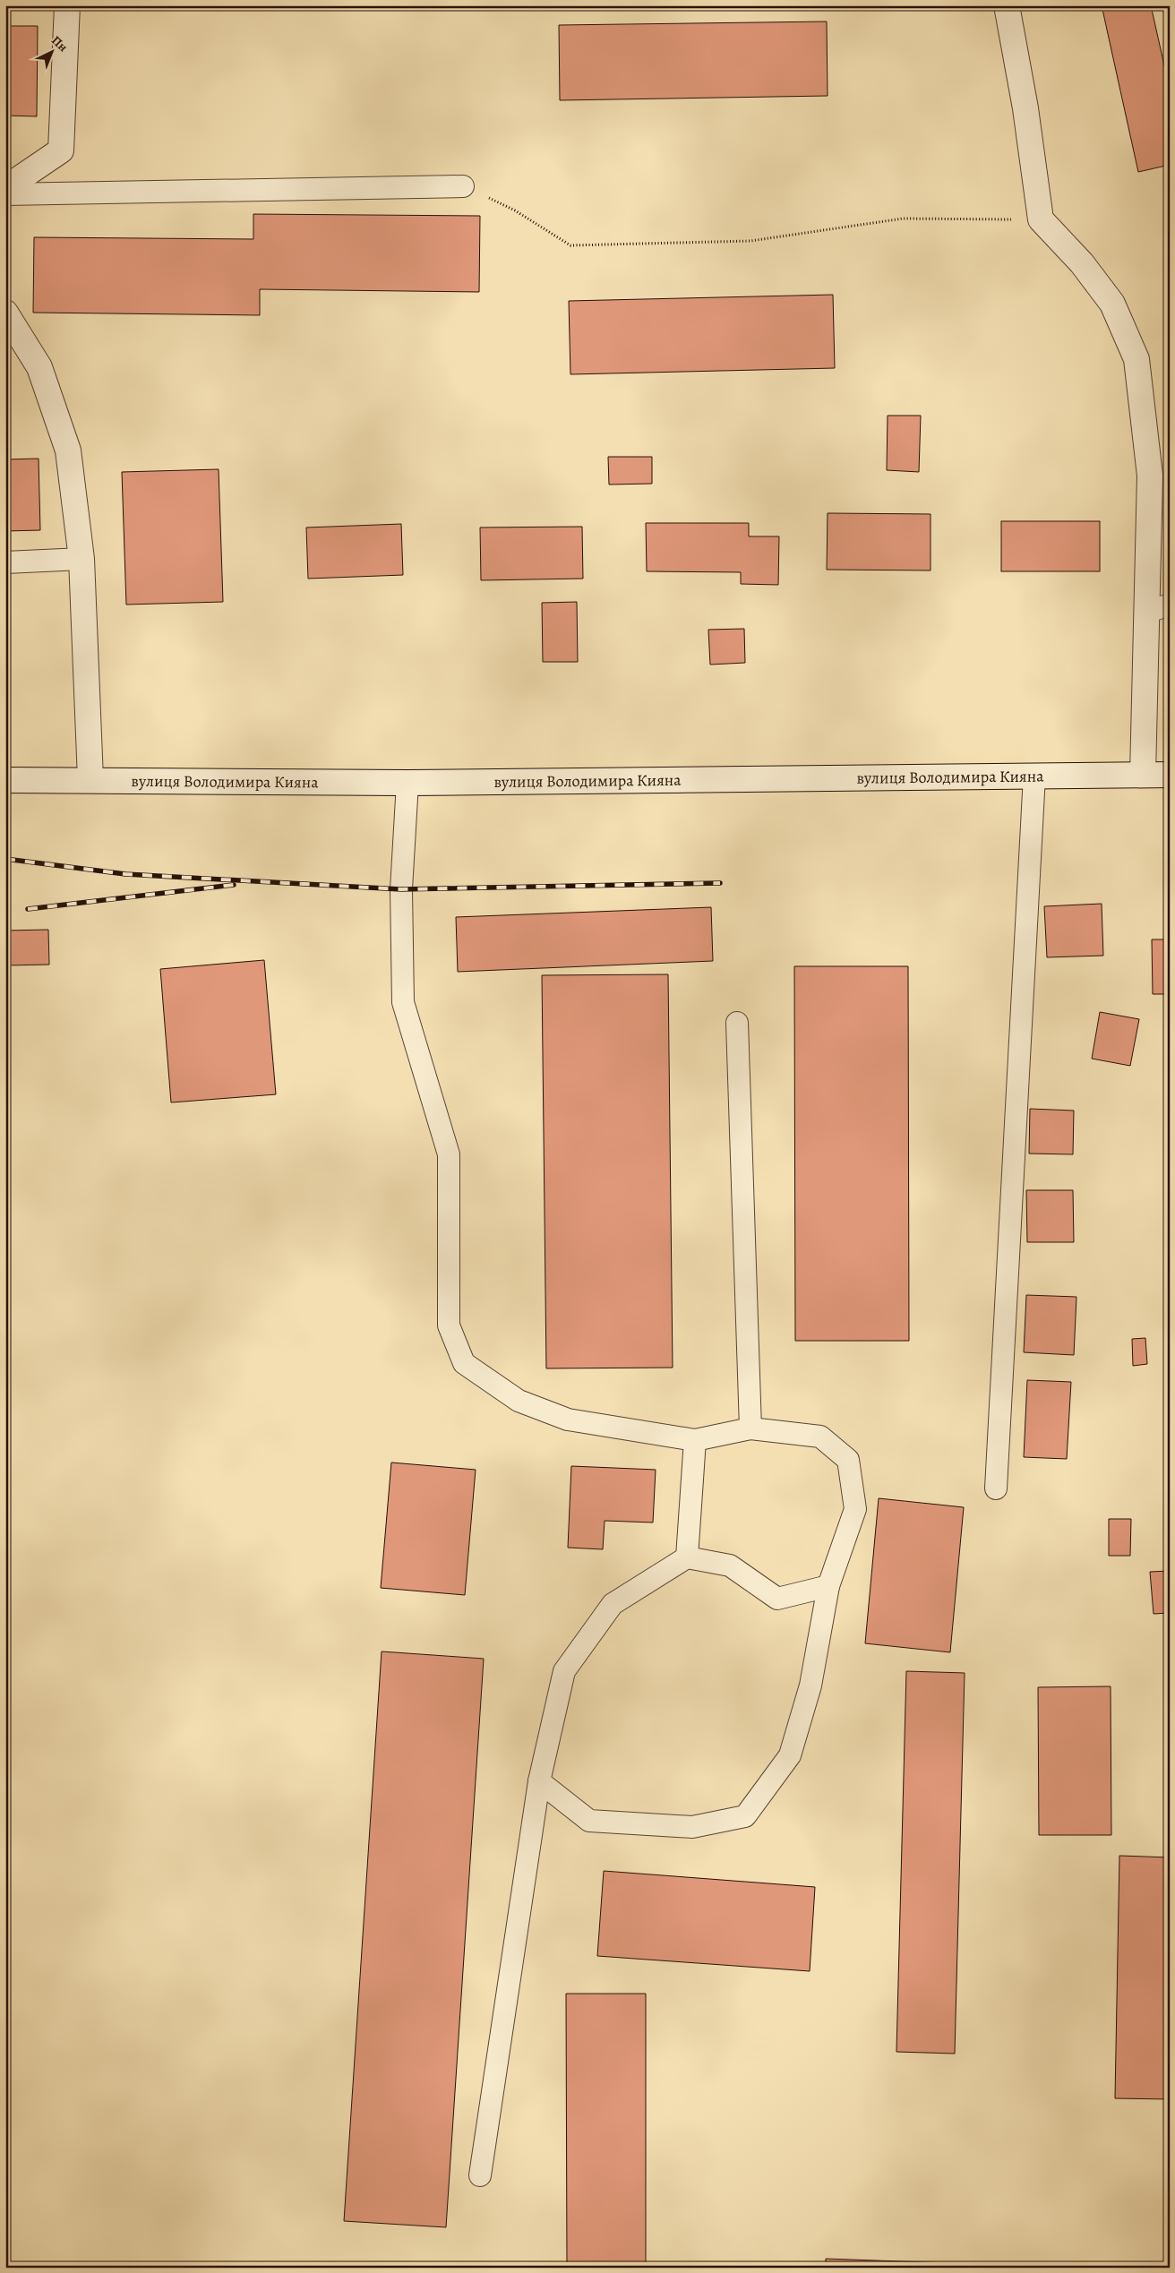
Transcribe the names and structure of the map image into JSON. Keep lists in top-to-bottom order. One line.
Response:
{"streets":{"street":["вулиця Володимира Кияна"]},"north":"top right"}
